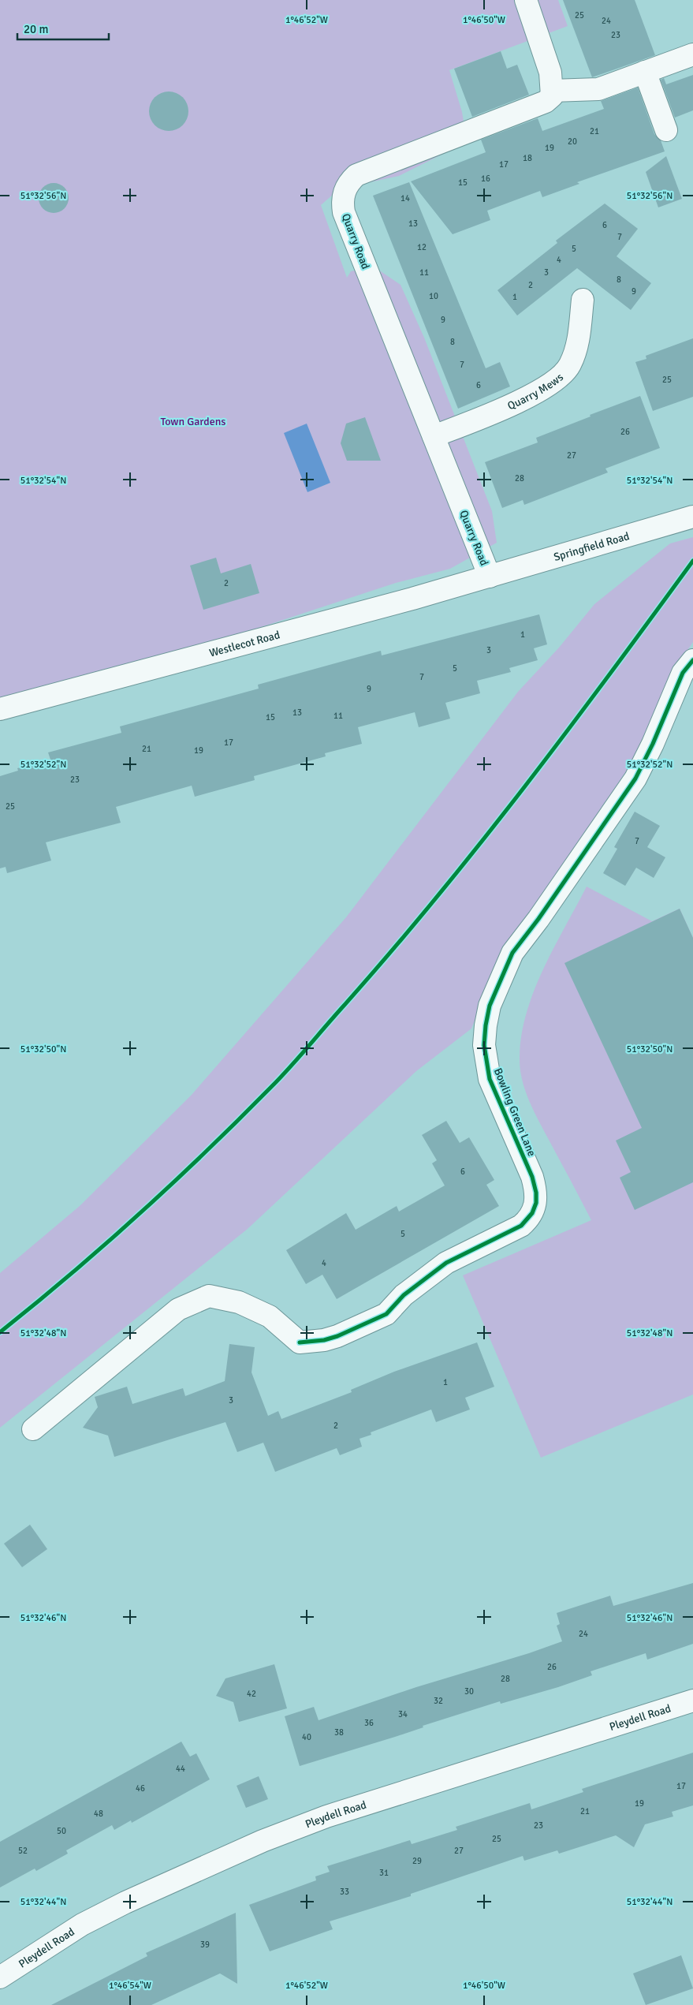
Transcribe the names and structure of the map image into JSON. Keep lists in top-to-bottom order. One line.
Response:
{"streets":{"street":["Quarry Road","Quarry Mews","Springfield Road","Westlecot Road","Bowling Green Lane","Pleydell Road"]},"crossings":[["Quarry Road","Quarry Mews"],["Quarry Road","Springfield Road"],["Quarry Road","Westlecot Road"],["Springfield Road","Westlecot Road"]],"parks":["Town Gardens"],"house_numbers":["25","24","23","21","20","19","18","17","16","15","14","13","6","7","12","5","4","11","3","8","2","9","10","1","9","8","7","25","6","26","27","28","2","1","3","5","7","9","13","11","15","17","21","19","23","25","7","6","5","4","1","3","2","24","26","28","30","42","32","34","36","38","40","44","17","46","19","21","48","23","50","25","52","27","29","31","33","39"],"scale_bar":"20 m","coordinates":["1°46'52\"W","1°46'50\"W","51°32'56\"N","51°32'54\"N","51°32'52\"N","51°32'50\"N","51°32'48\"N","51°32'46\"N","51°32'44\"N","1°46'54\"W"]}
